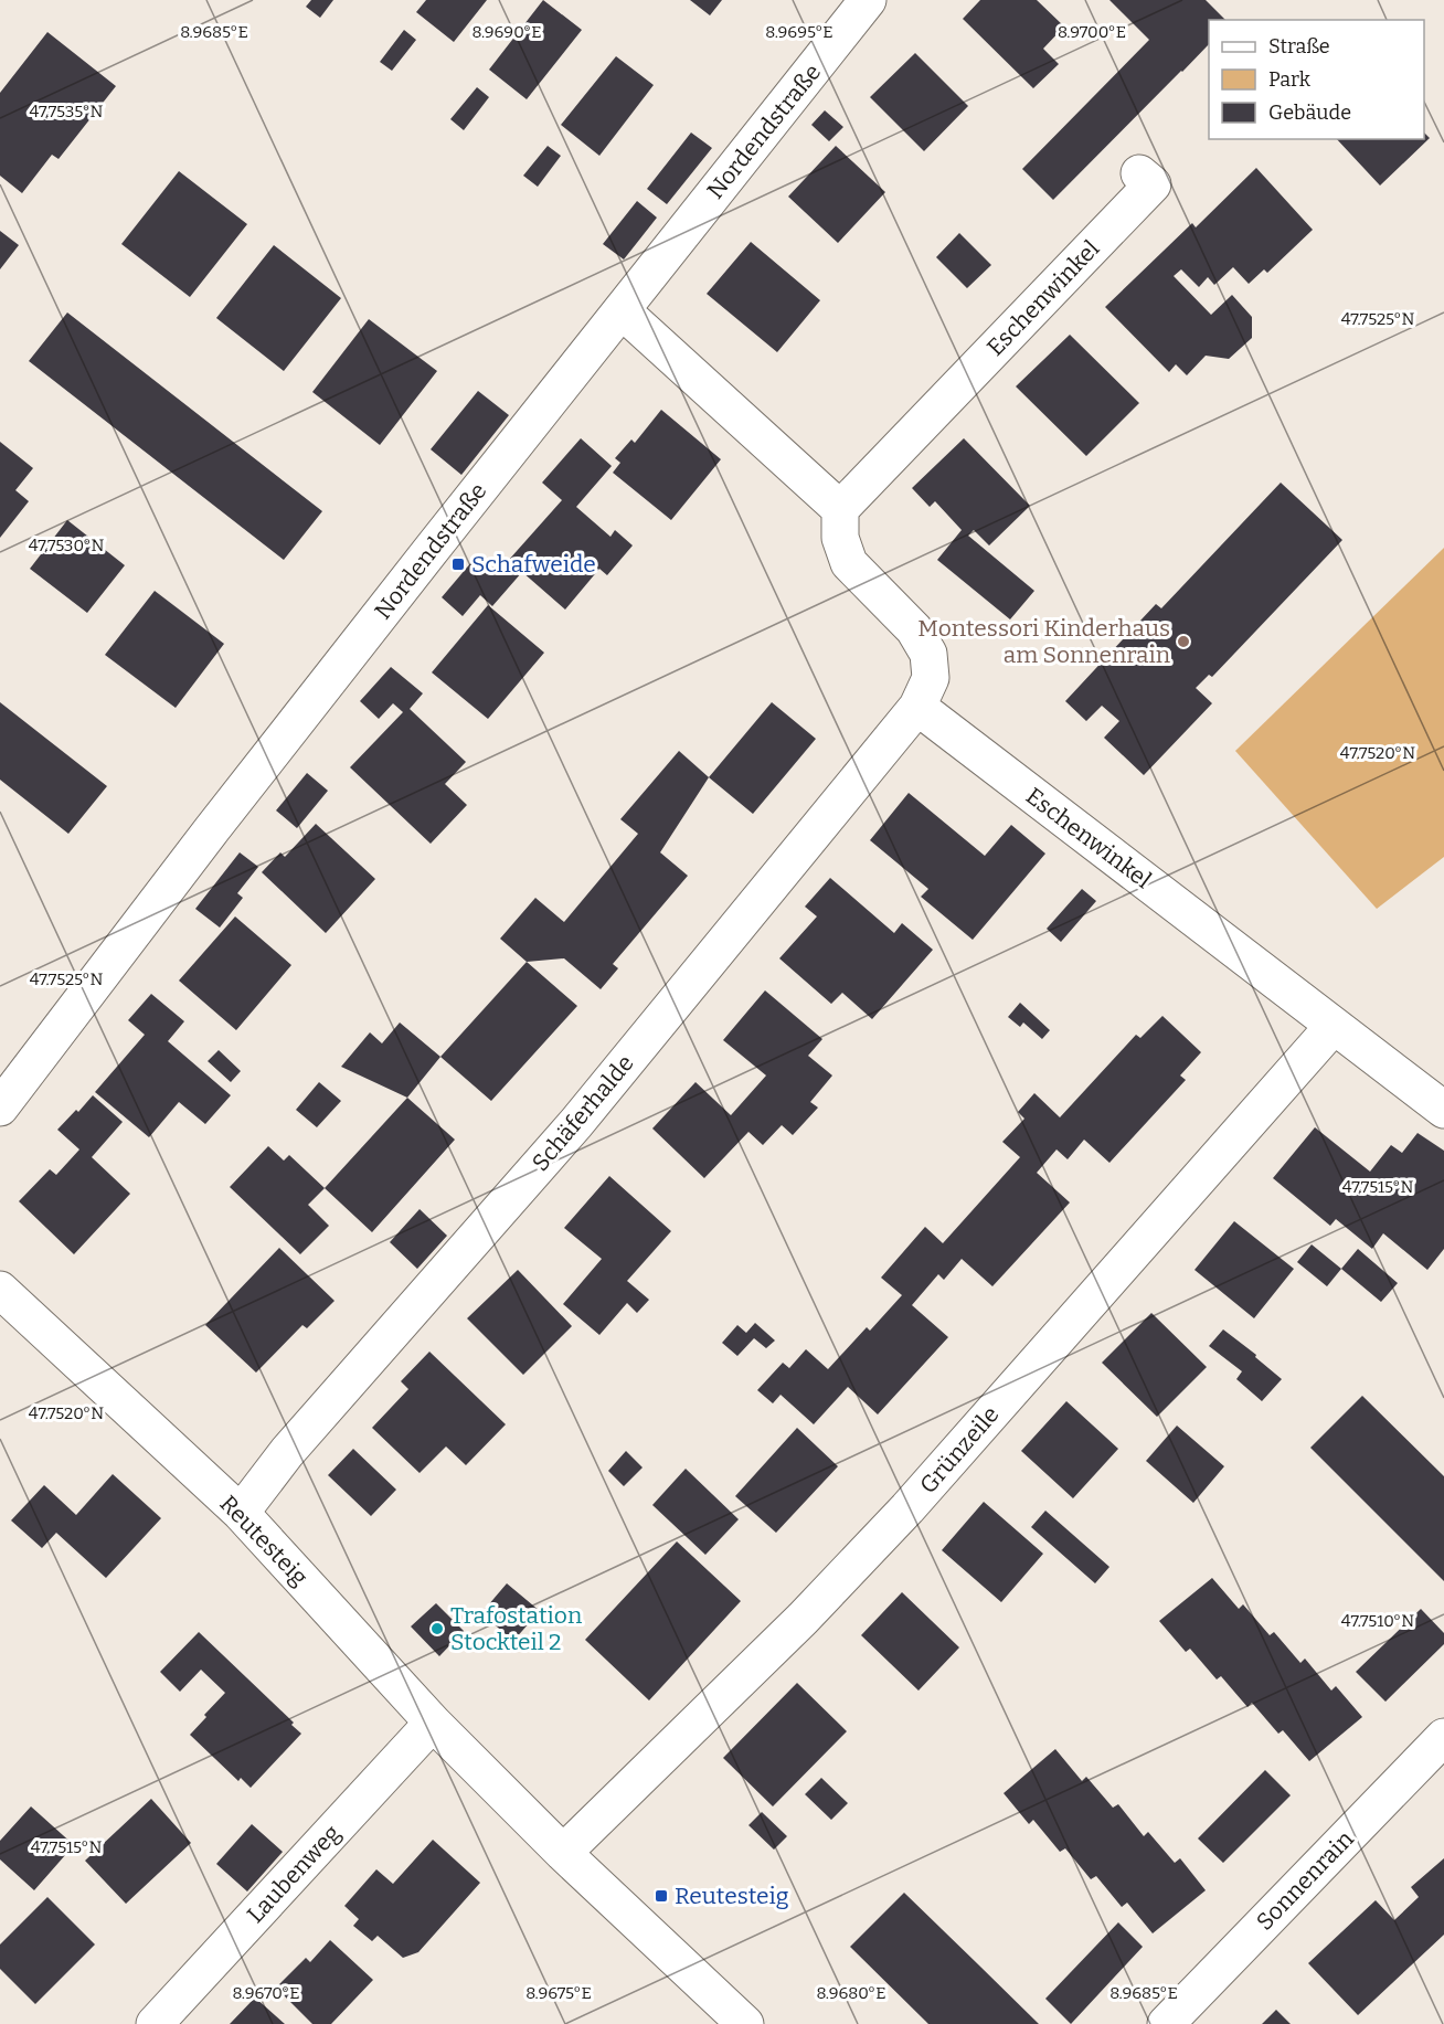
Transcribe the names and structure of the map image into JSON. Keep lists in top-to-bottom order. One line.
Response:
{"streets":{"street":["Nordendstraße","Eschenwinkel","Schäferhalde","Grünzeile","Reutesteig","Laubenweg","Sonnenrain"]},"crossings":[["Eschenwinkel","Schäferhalde"],["Eschenwinkel","Grünzeile"],["Schäferhalde","Reutesteig"],["Grünzeile","Reutesteig"],["Reutesteig","Laubenweg"]],"places":{"transit":["Schafweide","Reutesteig"],"other":["Montessori Kinderhaus am Sonnenrain","Trafostation Stockteil 2"]},"legend":["Straße","Park","Gebäude"],"coordinates":["8.9685°E","8.9690°E","8.9695°E","8.9700°E","47.7535°N","47.7525°N","47.7530°N","47.7520°N","47.7515°N","47.7510°N","8.9670°E","8.9675°E","8.9680°E"]}
